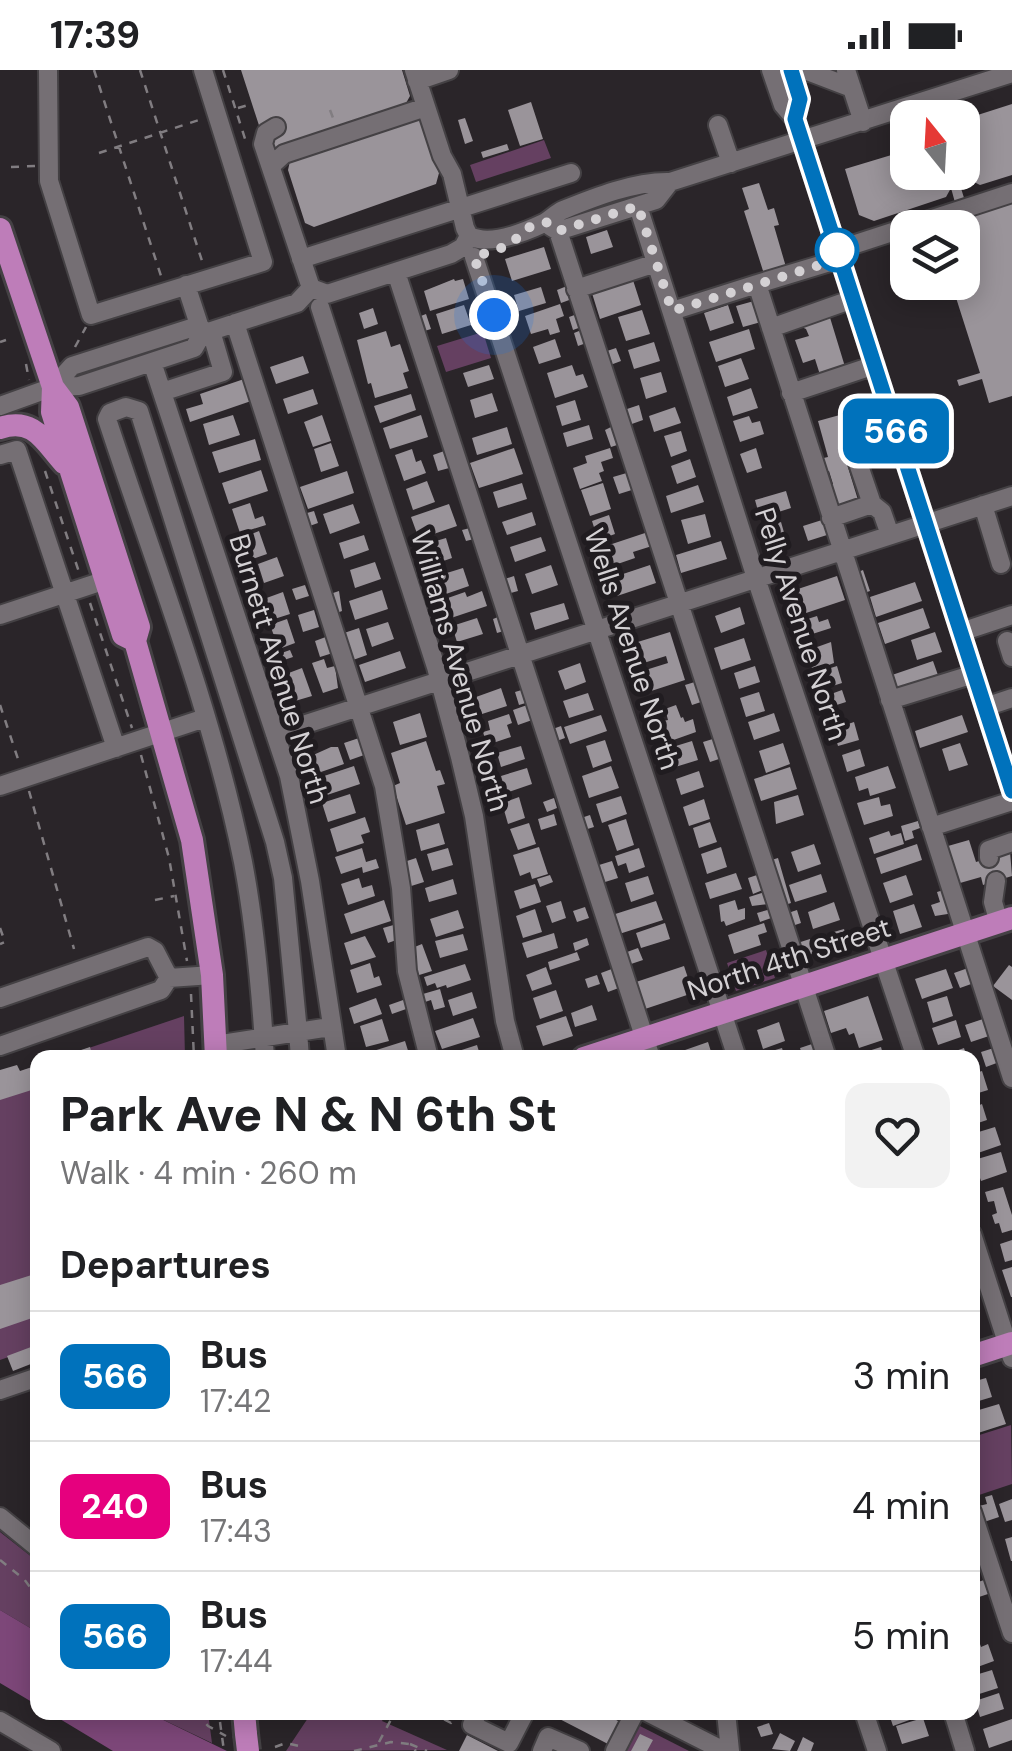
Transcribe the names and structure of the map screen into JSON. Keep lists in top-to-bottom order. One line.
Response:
{"streets":{"main road":["North 4th Street"],"street":["Pelly Avenue North","Wells Avenue North","Burnett Avenue North","Williams Avenue North"]},"crossings":[["Pelly Avenue North","North 4th Street"],["Wells Avenue North","North 4th Street"]],"lines":["bus line 566"],"north":"top","page":{"status":"17:39","on_map":"566","heading":[["Park Ave N & N 6th St","Walk · 4 min · 260 m"],"Departures"],"list":[{"mark":"566","name":"Bus","note":"17:42","value":"3 min"},{"mark":"240","name":"Bus","note":"17:43","value":"4 min"},{"mark":"566","name":"Bus","note":"17:44","value":"5 min"}]}}
